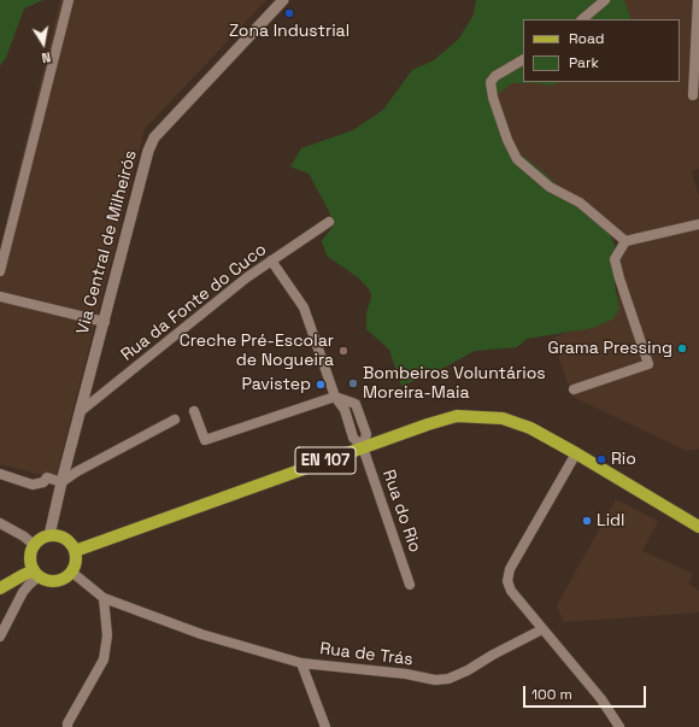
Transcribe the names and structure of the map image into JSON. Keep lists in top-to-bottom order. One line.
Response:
{"streets":{"main road":["EN 107"],"street":["Via Central de Milheirós","Rua da Fonte do Cuco","Rua do Rio","Rua de Trás"]},"crossings":[["Via Central de Milheirós","Rua da Fonte do Cuco"],["Via Central de Milheirós","EN 107"],["Via Central de Milheirós","Rua de Trás"],["Rua da Fonte do Cuco","Rua do Rio"],["EN 107","Rua do Rio"],["EN 107","Rua de Trás"]],"places":["Zona Industrial","Grama Pressing","Creche Pré-Escolar de Nogueira","Bombeiros Voluntários Moreira-Maia","Pavistep","Rio","Lidl"],"legend":["Road","Park"],"scale_bar":"100 m","north":"bottom"}
